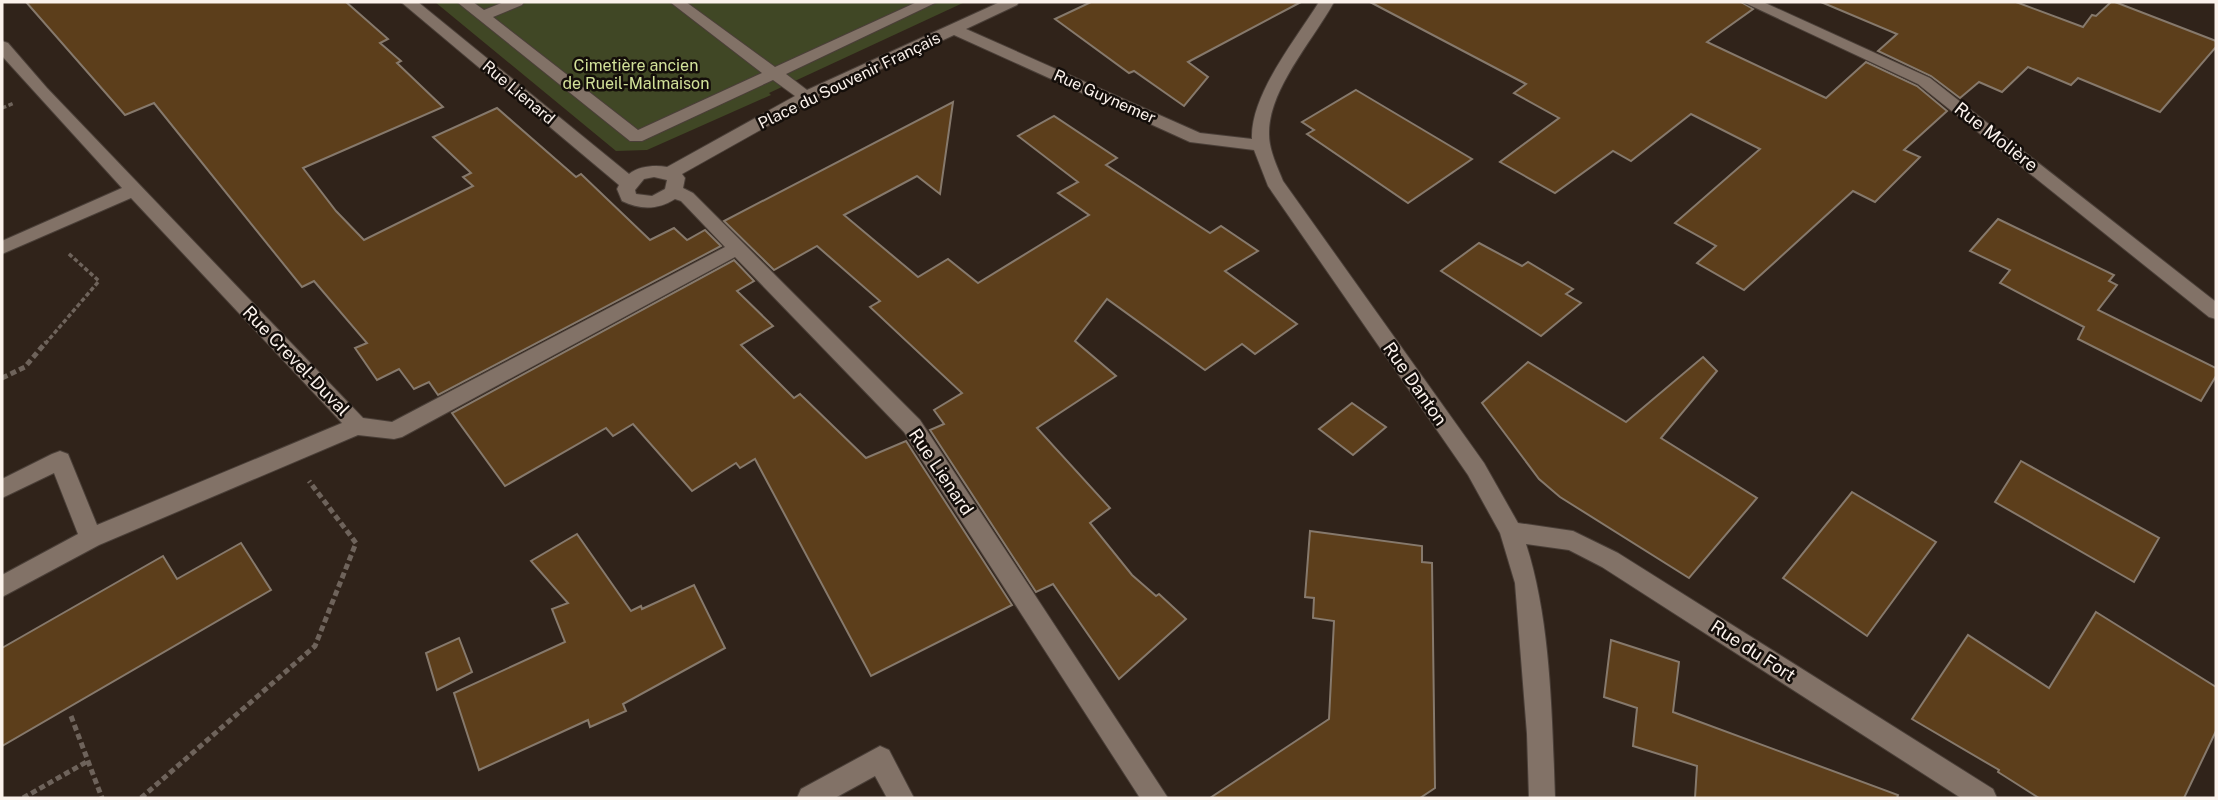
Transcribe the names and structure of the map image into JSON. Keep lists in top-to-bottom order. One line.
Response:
{"streets":{"street":["Place du Souvenir Français","Rue Lienard","Rue Guynemer","Rue Molière","Rue Crevel-Duval","Rue Danton","Rue du Fort"]},"crossings":[["Place du Souvenir Français","Rue Lienard"],["Place du Souvenir Français","Rue Guynemer"],["Rue Lienard","Rue Crevel-Duval"],["Rue Guynemer","Rue Danton"],["Rue Danton","Rue du Fort"]],"parks":["Cimetière ancien de Rueil-Malmaison"]}
